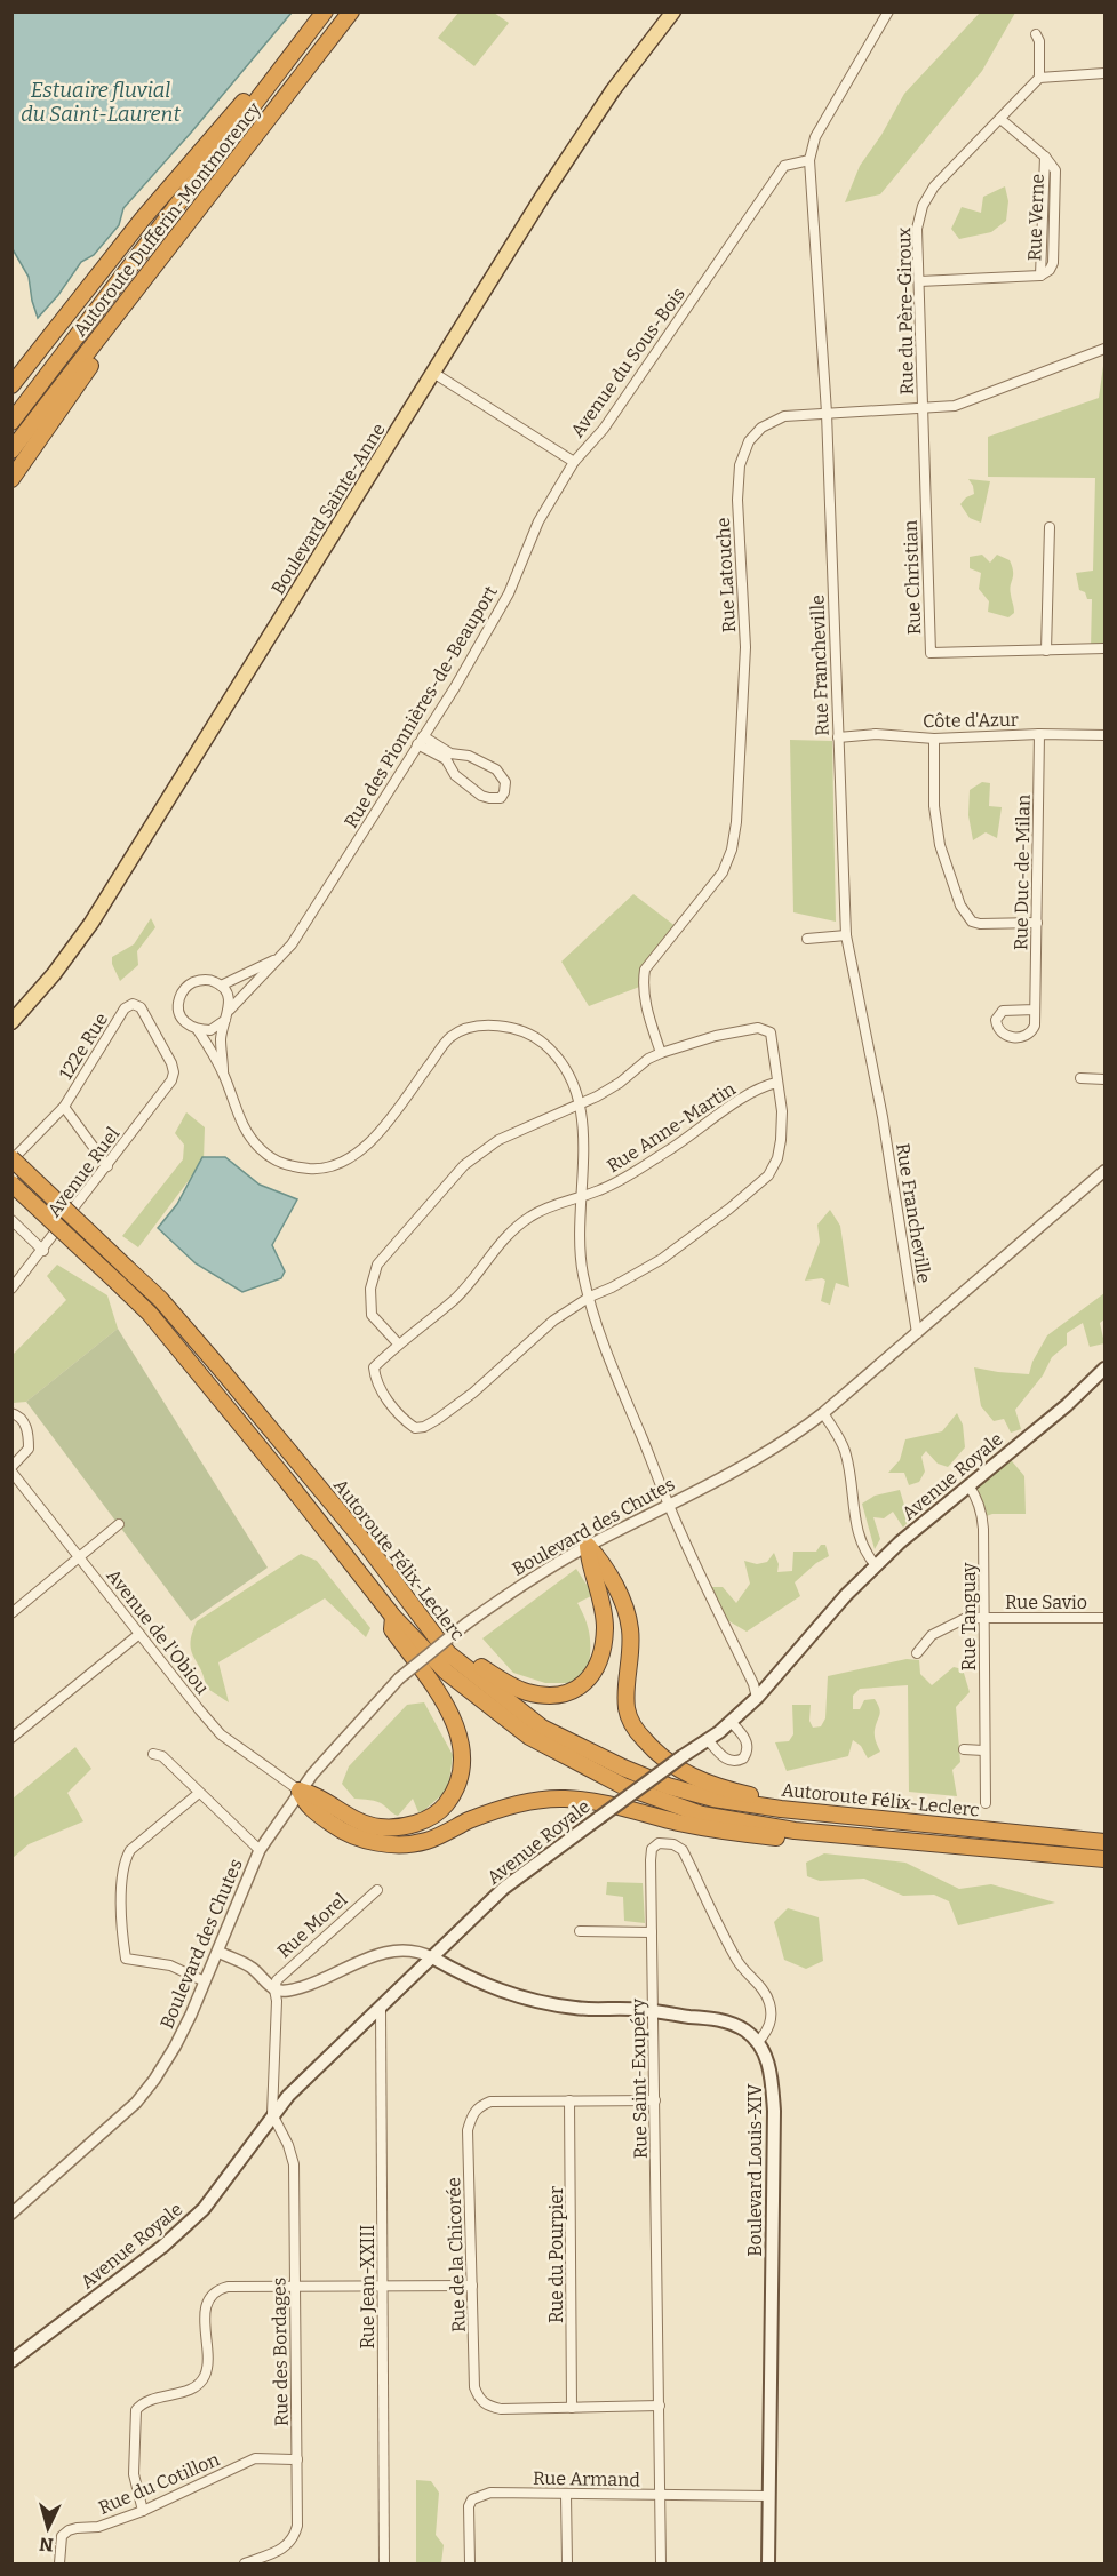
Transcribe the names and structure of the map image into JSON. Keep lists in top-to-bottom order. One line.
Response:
{"streets":{"highway":["Autoroute Dufferin-Montmorency","Autoroute Félix-Leclerc"],"main road":["Boulevard Sainte-Anne","Avenue Royale","Boulevard Louis-XIV"],"street":["Rue Verne","Rue du Père-Giroux","Avenue du Sous-Bois","Rue Latouche","Rue Christian","Rue Francheville","Rue des Pionnières-de-Beauport","Côte d'Azur","Rue Duc-de-Milan","122e Rue","Rue Anne-Martin","Avenue Ruel","Boulevard des Chutes","Rue Savio","Rue Tanguay","Avenue de l'Obiou","Rue Morel","Rue Saint-Exupéry","Rue de la Chicorée","Rue du Pourpier","Rue Jean-XXIII","Rue des Bordages","Rue Armand","Rue du Cotillon"]},"crossings":[["Rue Verne","Rue du Père-Giroux"],["Rue du Père-Giroux","Rue Latouche"],["Rue du Père-Giroux","Rue Christian"],["Avenue du Sous-Bois","Boulevard Sainte-Anne"],["Avenue du Sous-Bois","Rue Francheville"],["Avenue du Sous-Bois","Rue des Pionnières-de-Beauport"],["Rue Latouche","Rue Christian"],["Rue Latouche","Rue Francheville"],["Rue Francheville","Côte d'Azur"],["Rue Francheville","Boulevard des Chutes"],["Rue des Pionnières-de-Beauport","Rue Anne-Martin"],["Rue des Pionnières-de-Beauport","Avenue Royale"],["Rue des Pionnières-de-Beauport","Boulevard des Chutes"],["Côte d'Azur","Rue Duc-de-Milan"],["122e Rue","Avenue Ruel"],["122e Rue","Autoroute Félix-Leclerc"],["Avenue Royale","Rue Tanguay"],["Avenue Royale","Rue Jean-XXIII"],["Avenue Royale","Rue des Bordages"],["Boulevard des Chutes","Avenue de l'Obiou"],["Boulevard des Chutes","Rue Morel"],["Rue Savio","Rue Tanguay"],["Rue Saint-Exupéry","Boulevard Louis-XIV"],["Rue Saint-Exupéry","Rue de la Chicorée"],["Rue Saint-Exupéry","Rue Armand"],["Boulevard Louis-XIV","Rue Armand"],["Rue de la Chicorée","Rue du Pourpier"],["Rue des Bordages","Rue du Cotillon"]],"water":["Estuaire fluvial du Saint-Laurent"],"north":"bottom"}
